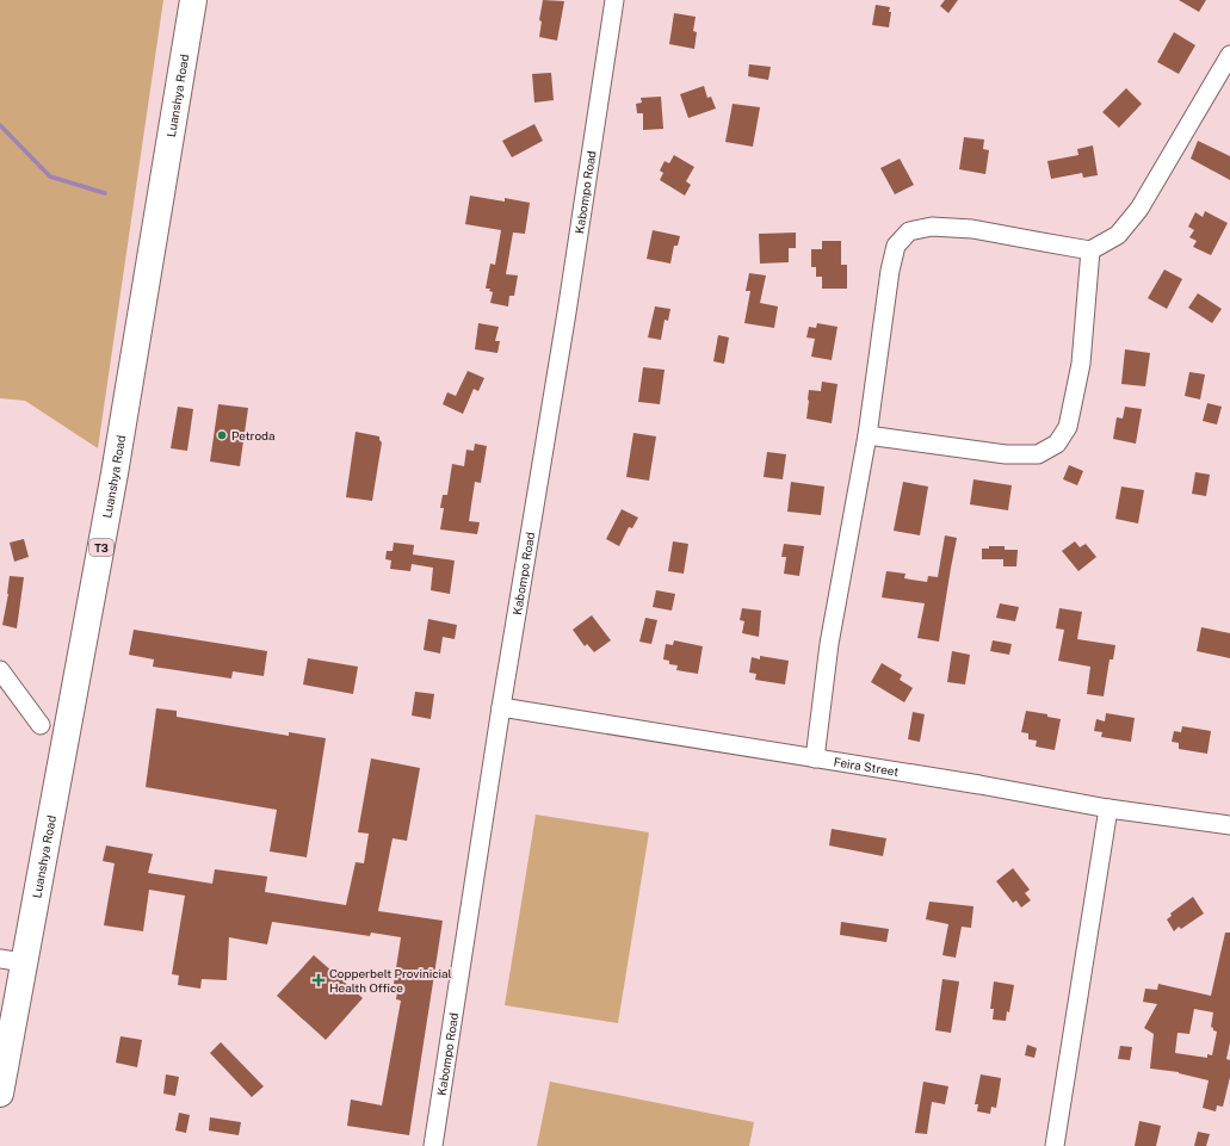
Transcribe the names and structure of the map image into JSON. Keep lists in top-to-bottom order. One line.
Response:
{"streets":{"highway":["Luanshya Road","T3"],"street":["Kabompo Road","Feira Street"]},"crossings":[["Kabompo Road","Feira Street"]],"places":{"other":["Petroda"],"health":["Copperbelt Provinicial Health Office"]}}
